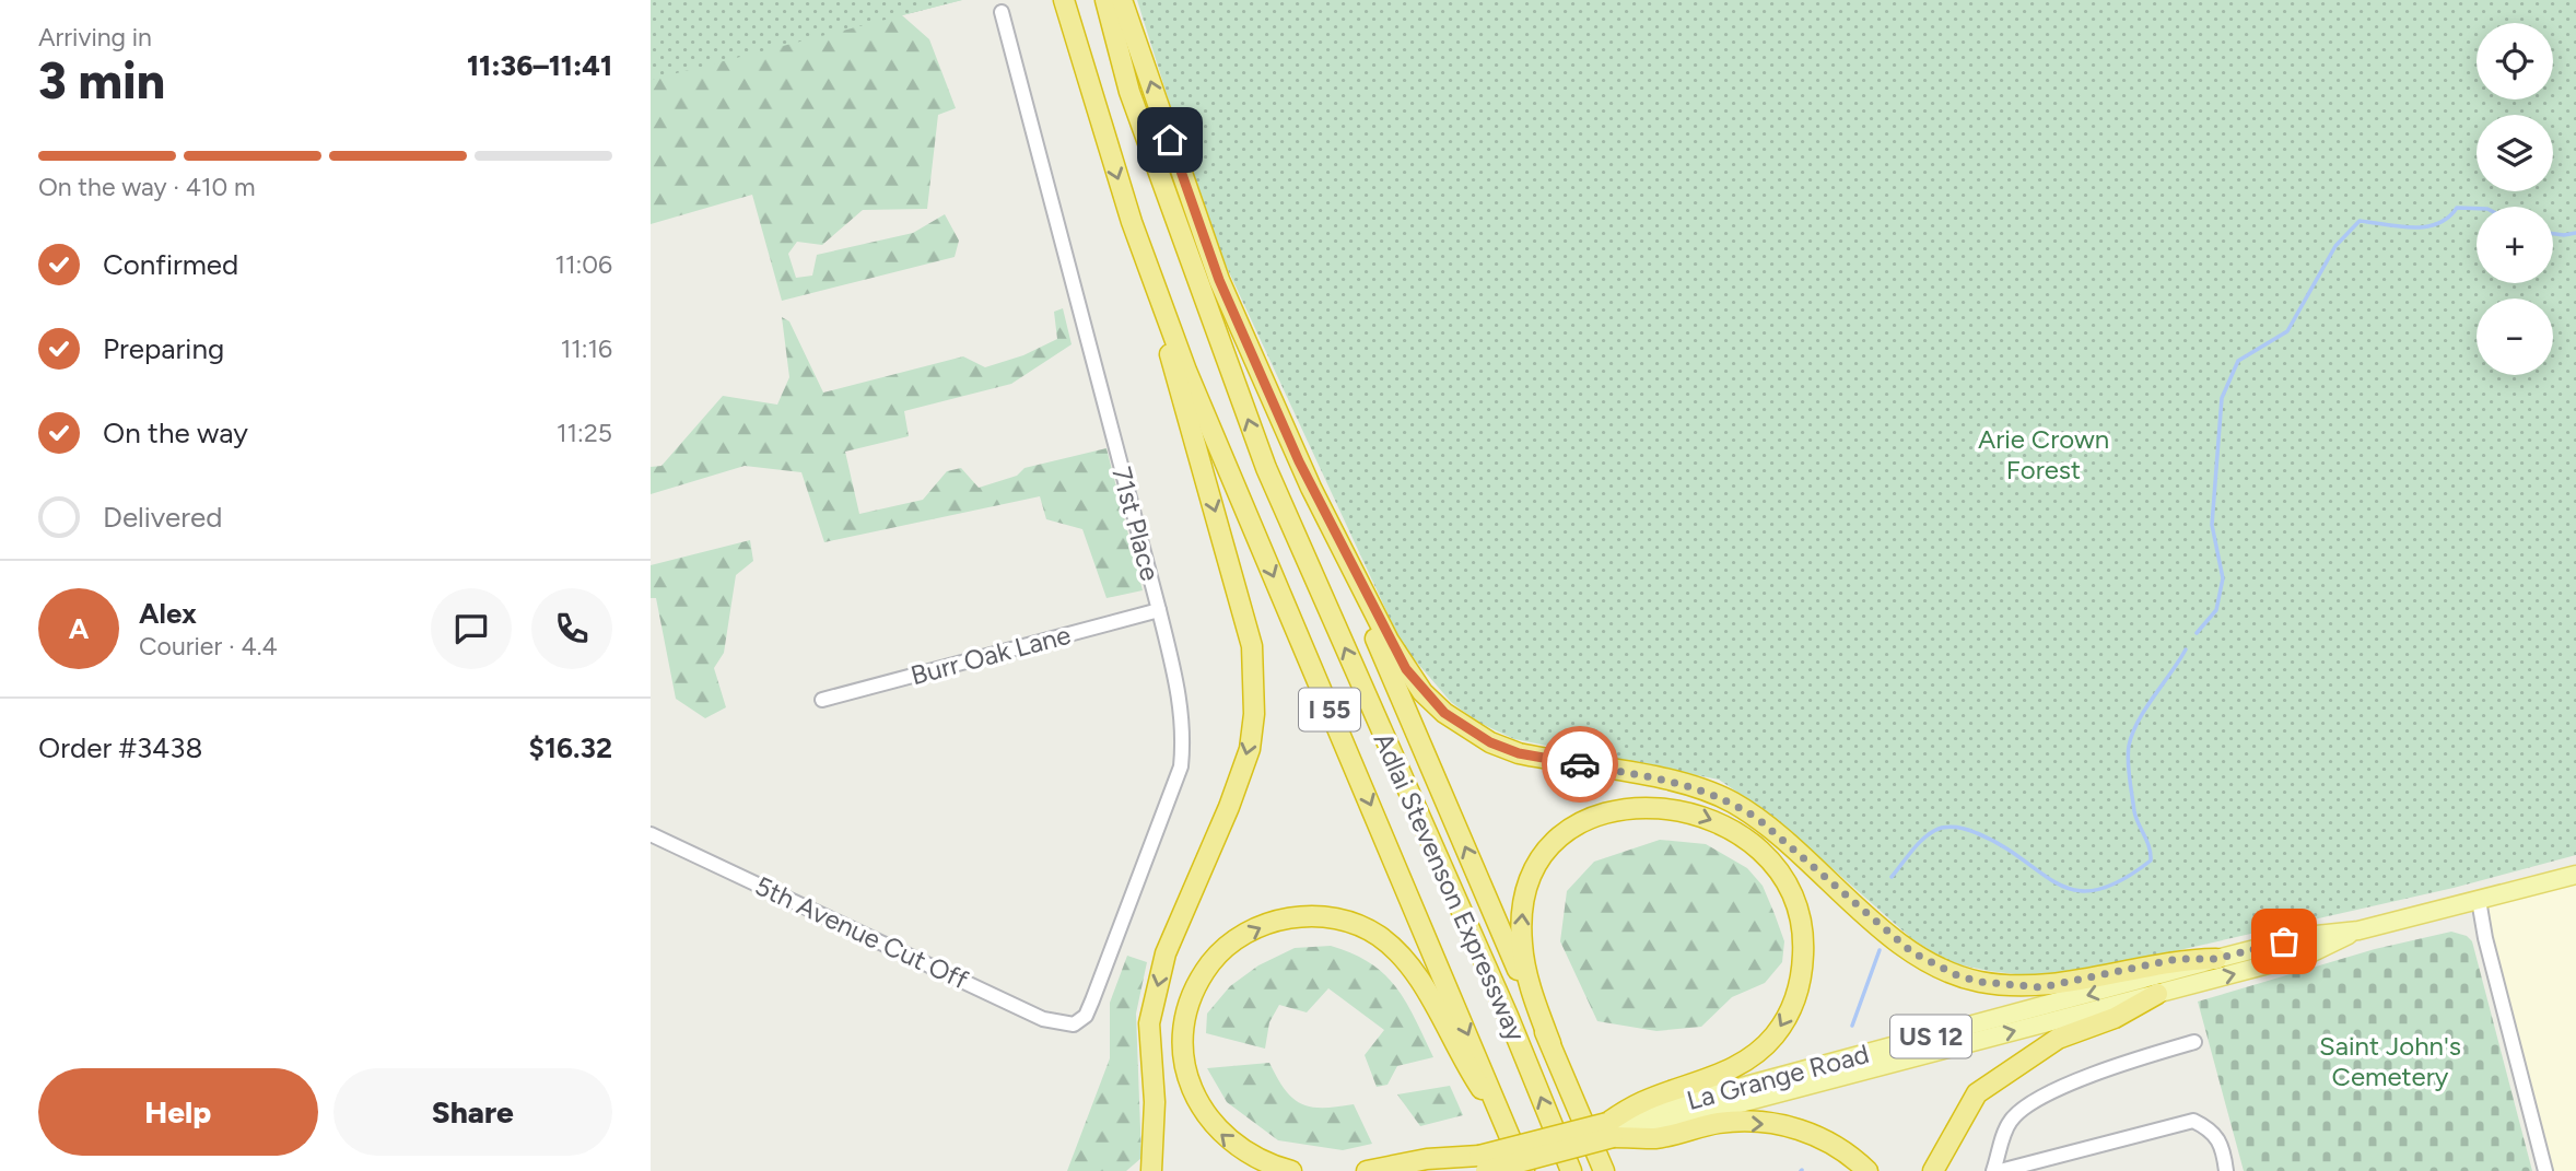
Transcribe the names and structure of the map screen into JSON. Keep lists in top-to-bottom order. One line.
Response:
{"streets":{"highway":["I 55","Adlai Stevenson Expressway"],"main road":["US 12","La Grange Road"],"street":["71st Place","Burr Oak Lane","5th Avenue Cut Off"]},"crossings":[["71st Place","Burr Oak Lane"],["71st Place","5th Avenue Cut Off"],["US 12","La Grange Road"]],"parks":["Arie Crown Forest","Saint John's Cemetery"],"page":{"heading":["3 min","Arriving in","11:36–11:41"],"panel":["Alex","Courier · 4.4","Order #3438","$16.32"],"map_buttons":["+","−"],"bar":"On the way · 410 m","list":[["Confirmed","11:06"],["Preparing","11:16"],["On the way","11:25"],"Delivered"],"round":"A","buttons":["Help","Share"]}}
